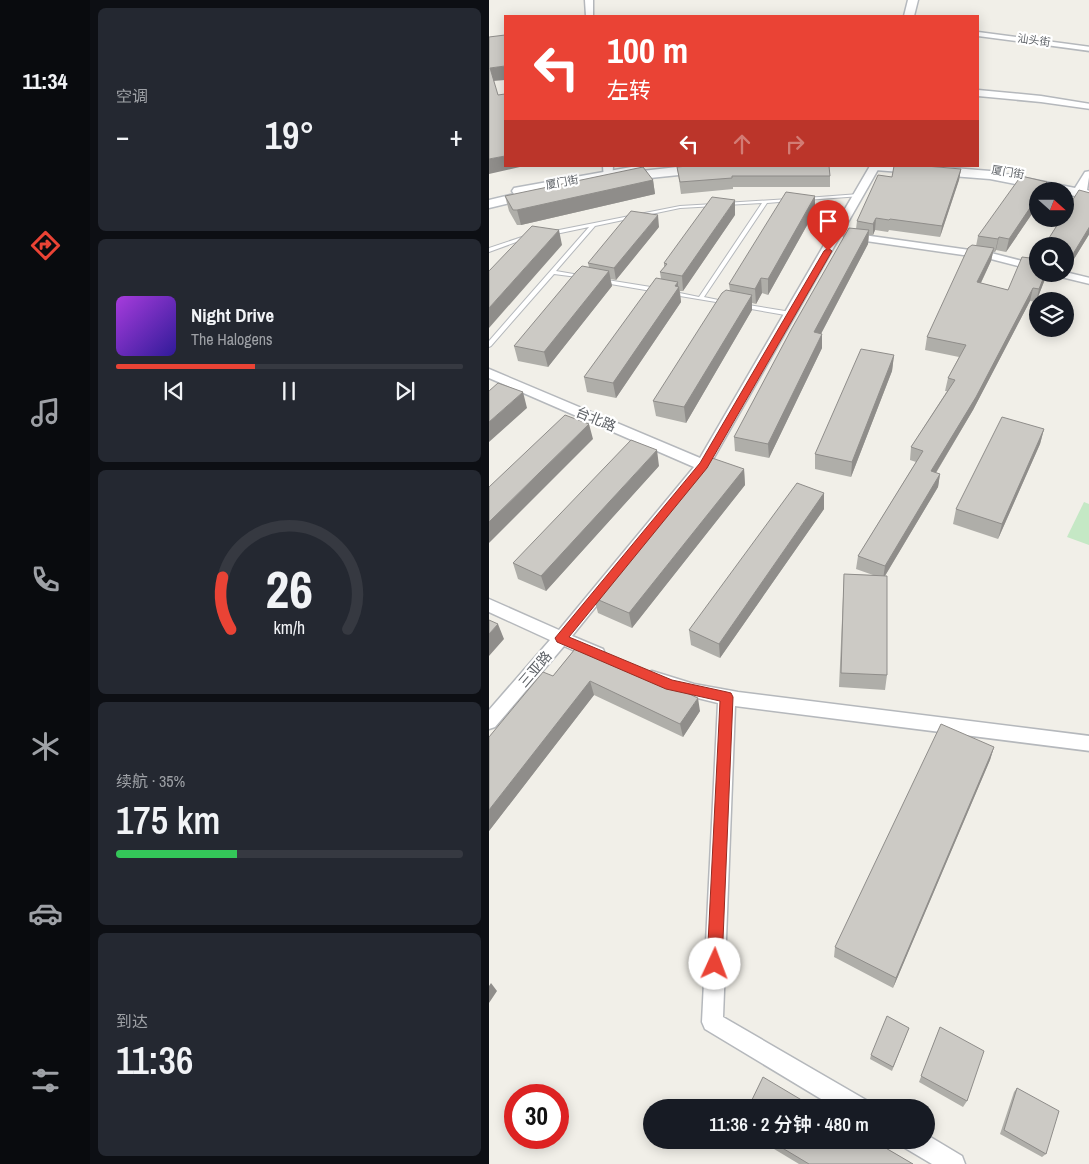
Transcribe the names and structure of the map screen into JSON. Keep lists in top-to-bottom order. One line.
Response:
{"streets":{"main road":["厦门街"],"street":["汕头街","台北路","三亚路"]},"crossings":[["台北路","三亚路"]],"north":"right","page":{"tabs":"11:34","tile":["空调",["续航 · 35%","175 km"],["到达","11:36"]],"turn":["100 m","左转"],"heat":["−","19°","+"],"song":["Night Drive","The Halogens"],"limit":"30","trip":"11:36 · 2 分钟 · 480 m","gauge":["26","km/h"]}}
